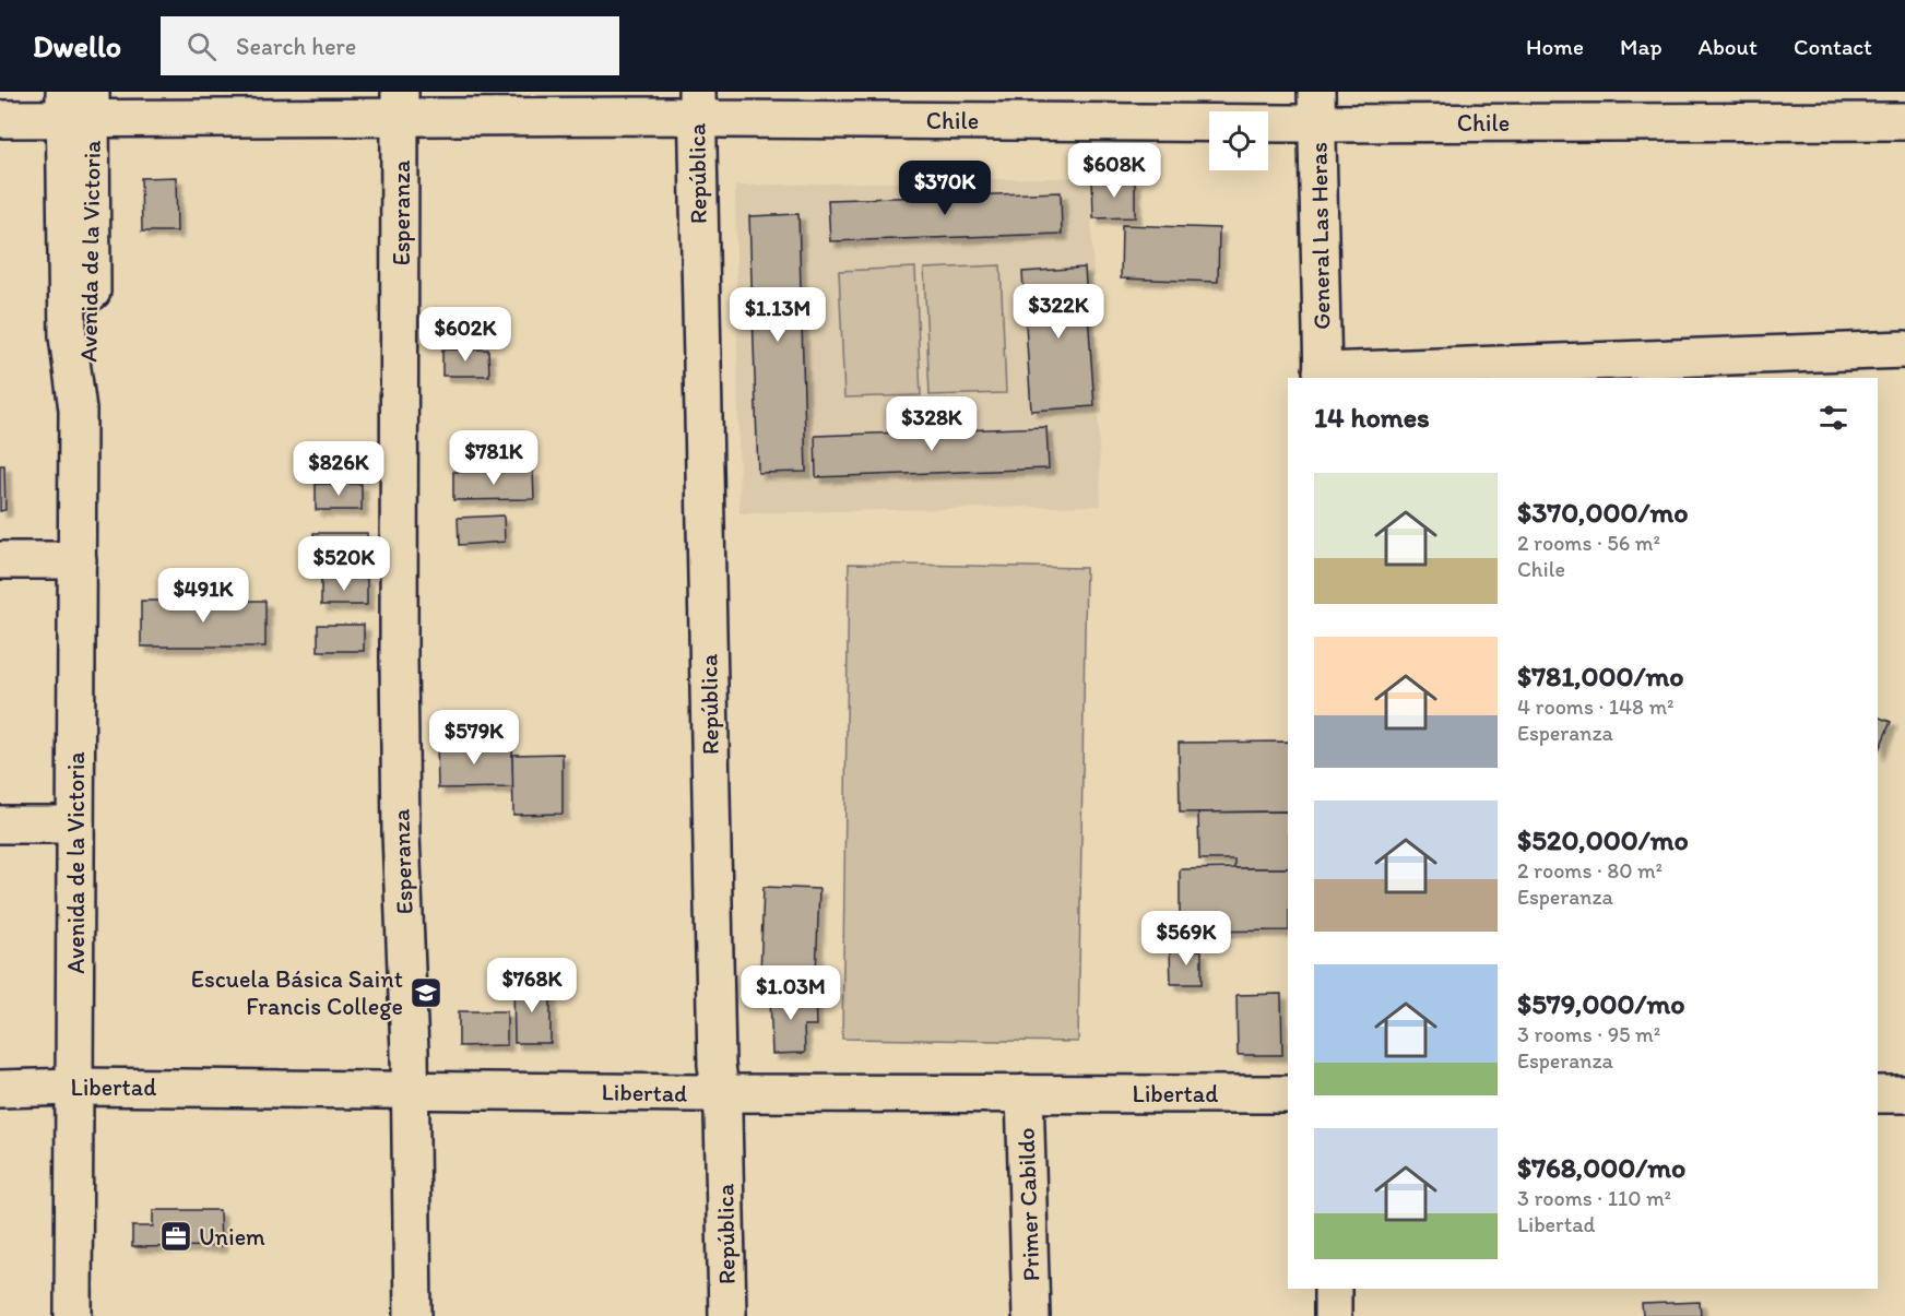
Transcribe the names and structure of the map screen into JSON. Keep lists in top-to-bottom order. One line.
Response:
{"streets":{"street":["Chile","República","Esperanza","General Las Heras","Avenida de la Victoria","Libertad","Primer Cabildo"]},"crossings":[["Chile","República"],["Chile","Esperanza"],["Chile","General Las Heras"],["Chile","Avenida de la Victoria"],["República","Libertad"],["Esperanza","Libertad"],["Avenida de la Victoria","Libertad"],["Libertad","Primer Cabildo"]],"places":{"school or university":["Escuela Básica Saint Francis College"],"office":["Uniem"]},"page":{"header":"Dwello","search":"Search here","nav":["Home","Map","About","Contact"],"price":["$608K","$370K","$322K","$1.13M","$602K","$328K","$781K","$826K","$520K","$491K","$579K","$569K","$768K","$1.03M"],"heading":"14 homes","list":[{"name":"$370,000/mo","note":"2 rooms · 56 m² · Chile"},{"name":"$781,000/mo","note":"4 rooms · 148 m² · Esperanza"},{"name":"$520,000/mo","note":"2 rooms · 80 m² · Esperanza"},{"name":"$579,000/mo","note":"3 rooms · 95 m² · Esperanza"},{"name":"$768,000/mo","note":"3 rooms · 110 m² · Libertad"}]}}
